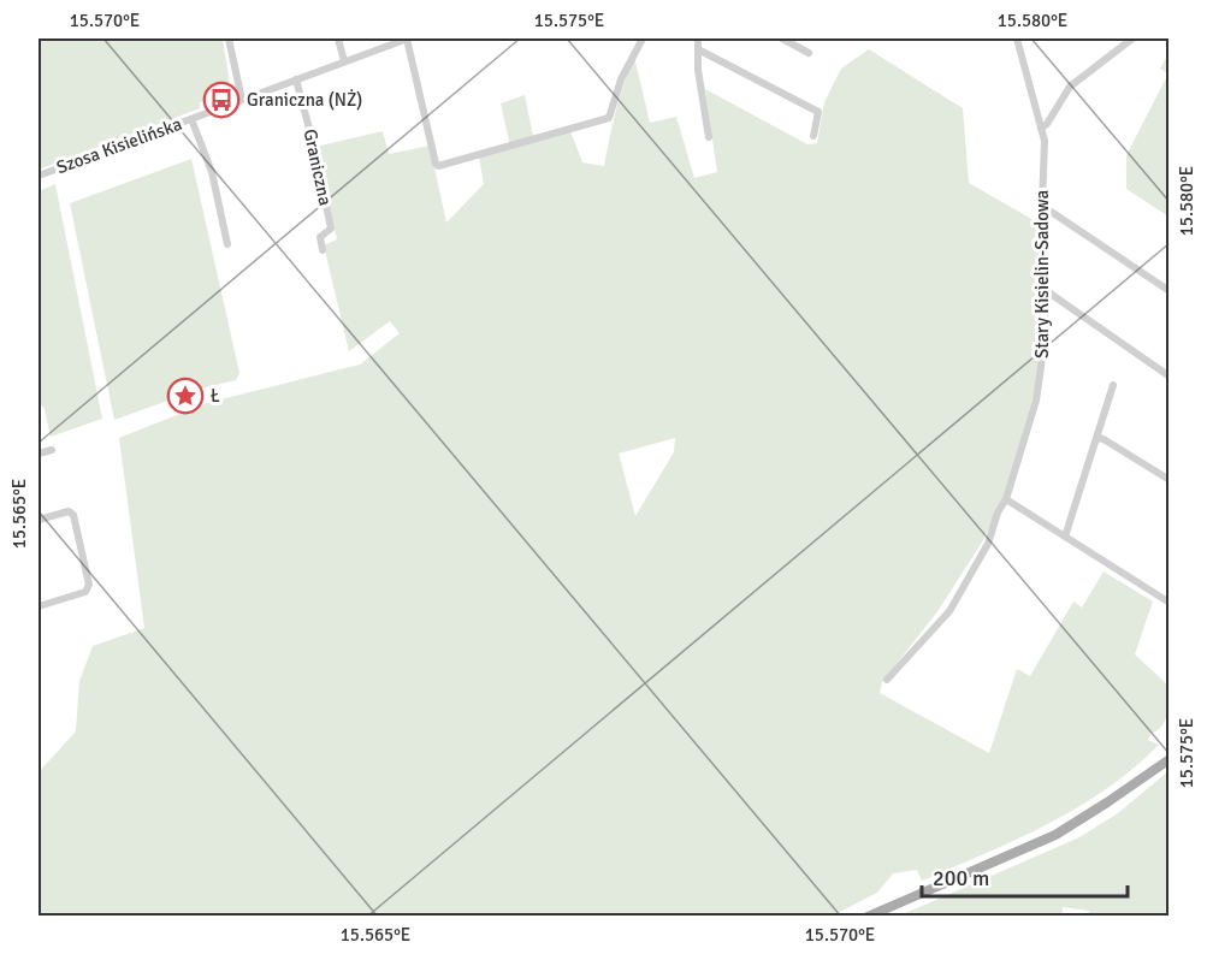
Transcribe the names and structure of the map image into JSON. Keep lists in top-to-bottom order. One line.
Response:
{"streets":{"street":["Szosa Kisielińska","Graniczna","Stary Kisielin-Sadowa"]},"crossings":[["Szosa Kisielińska","Graniczna"]],"places":{"bus stop":["Graniczna (NŻ)"],"place":["Ł"]},"scale_bar":"200 m","coordinates":["15.570°E","15.575°E","15.580°E","15.565°E"]}
